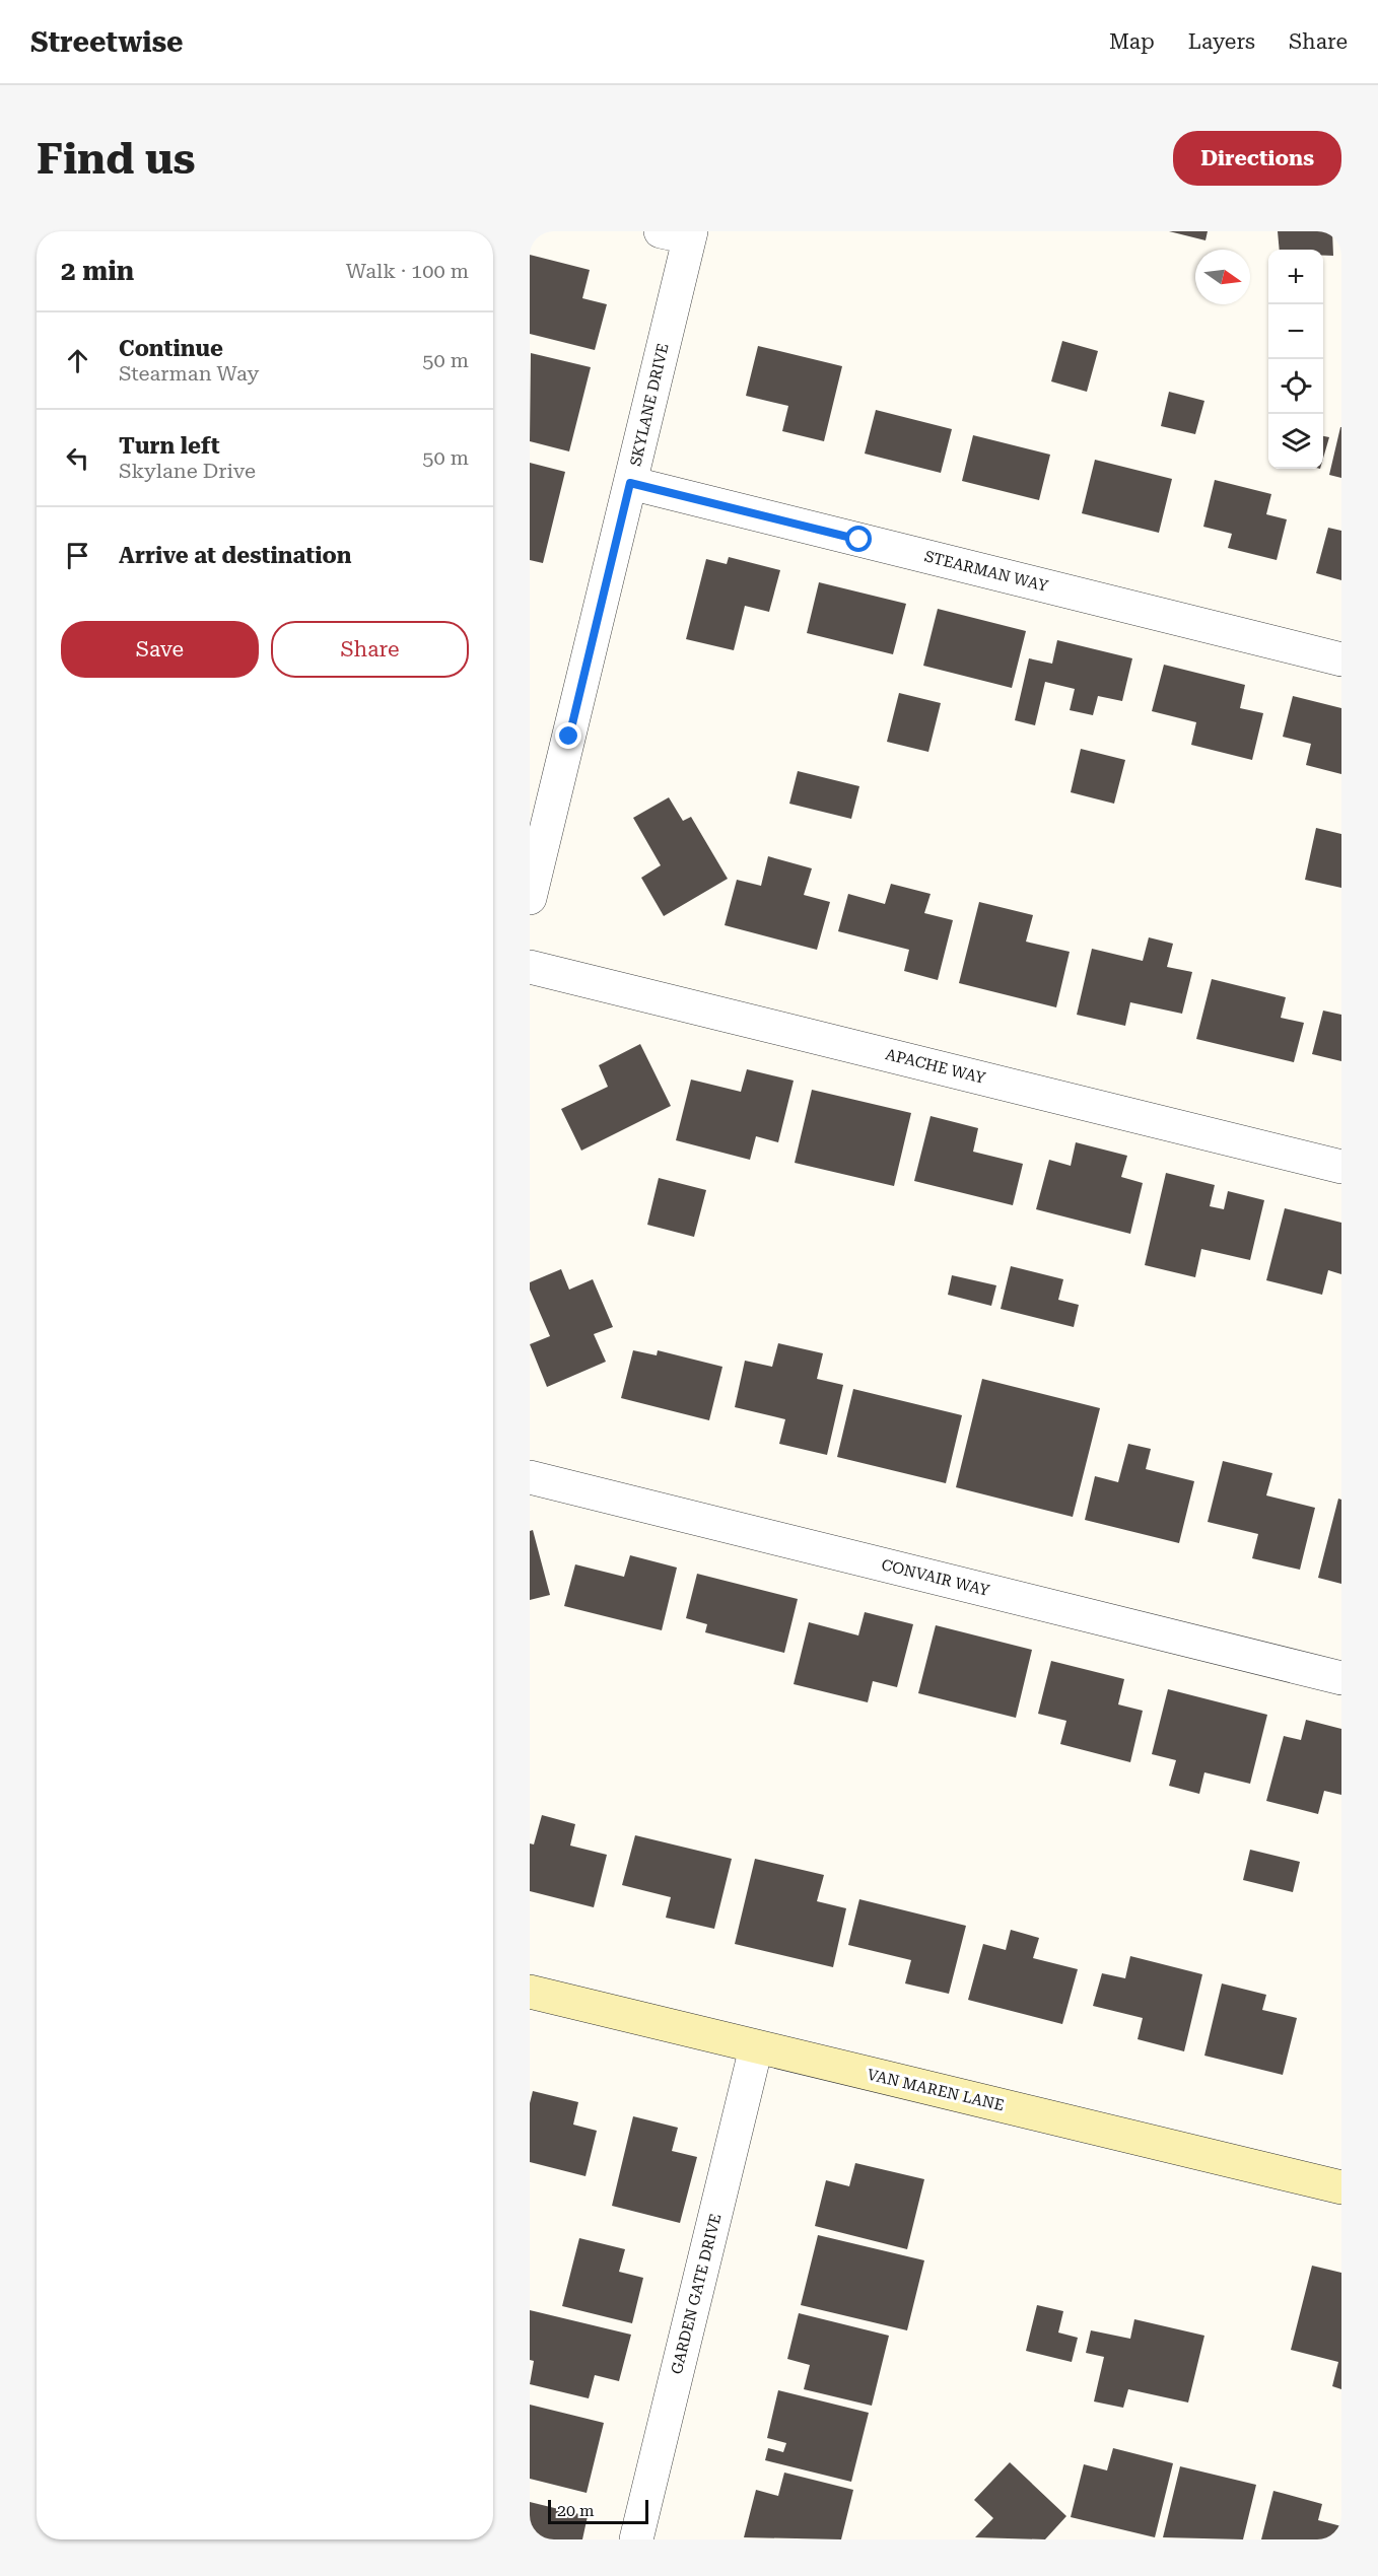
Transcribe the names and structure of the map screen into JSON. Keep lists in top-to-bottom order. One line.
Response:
{"streets":{"main road":["VAN MAREN LANE"],"street":["SKYLANE DRIVE","STEARMAN WAY","APACHE WAY","CONVAIR WAY","GARDEN GATE DRIVE"]},"crossings":[["SKYLANE DRIVE","STEARMAN WAY"],["VAN MAREN LANE","GARDEN GATE DRIVE"]],"scale_bar":"20 m","north":"right","page":{"header":"Streetwise","nav":["Map","Layers","Share"],"buttons":["Directions",["Save","Share"]],"title":"Find us","heading":["2 min","Walk · 100 m"],"map_buttons":["+","−"],"list":[["Continue","Stearman Way","50 m"],["Turn left","Skylane Drive","50 m"],"Arrive at destination"],"scale":"20 m"}}
